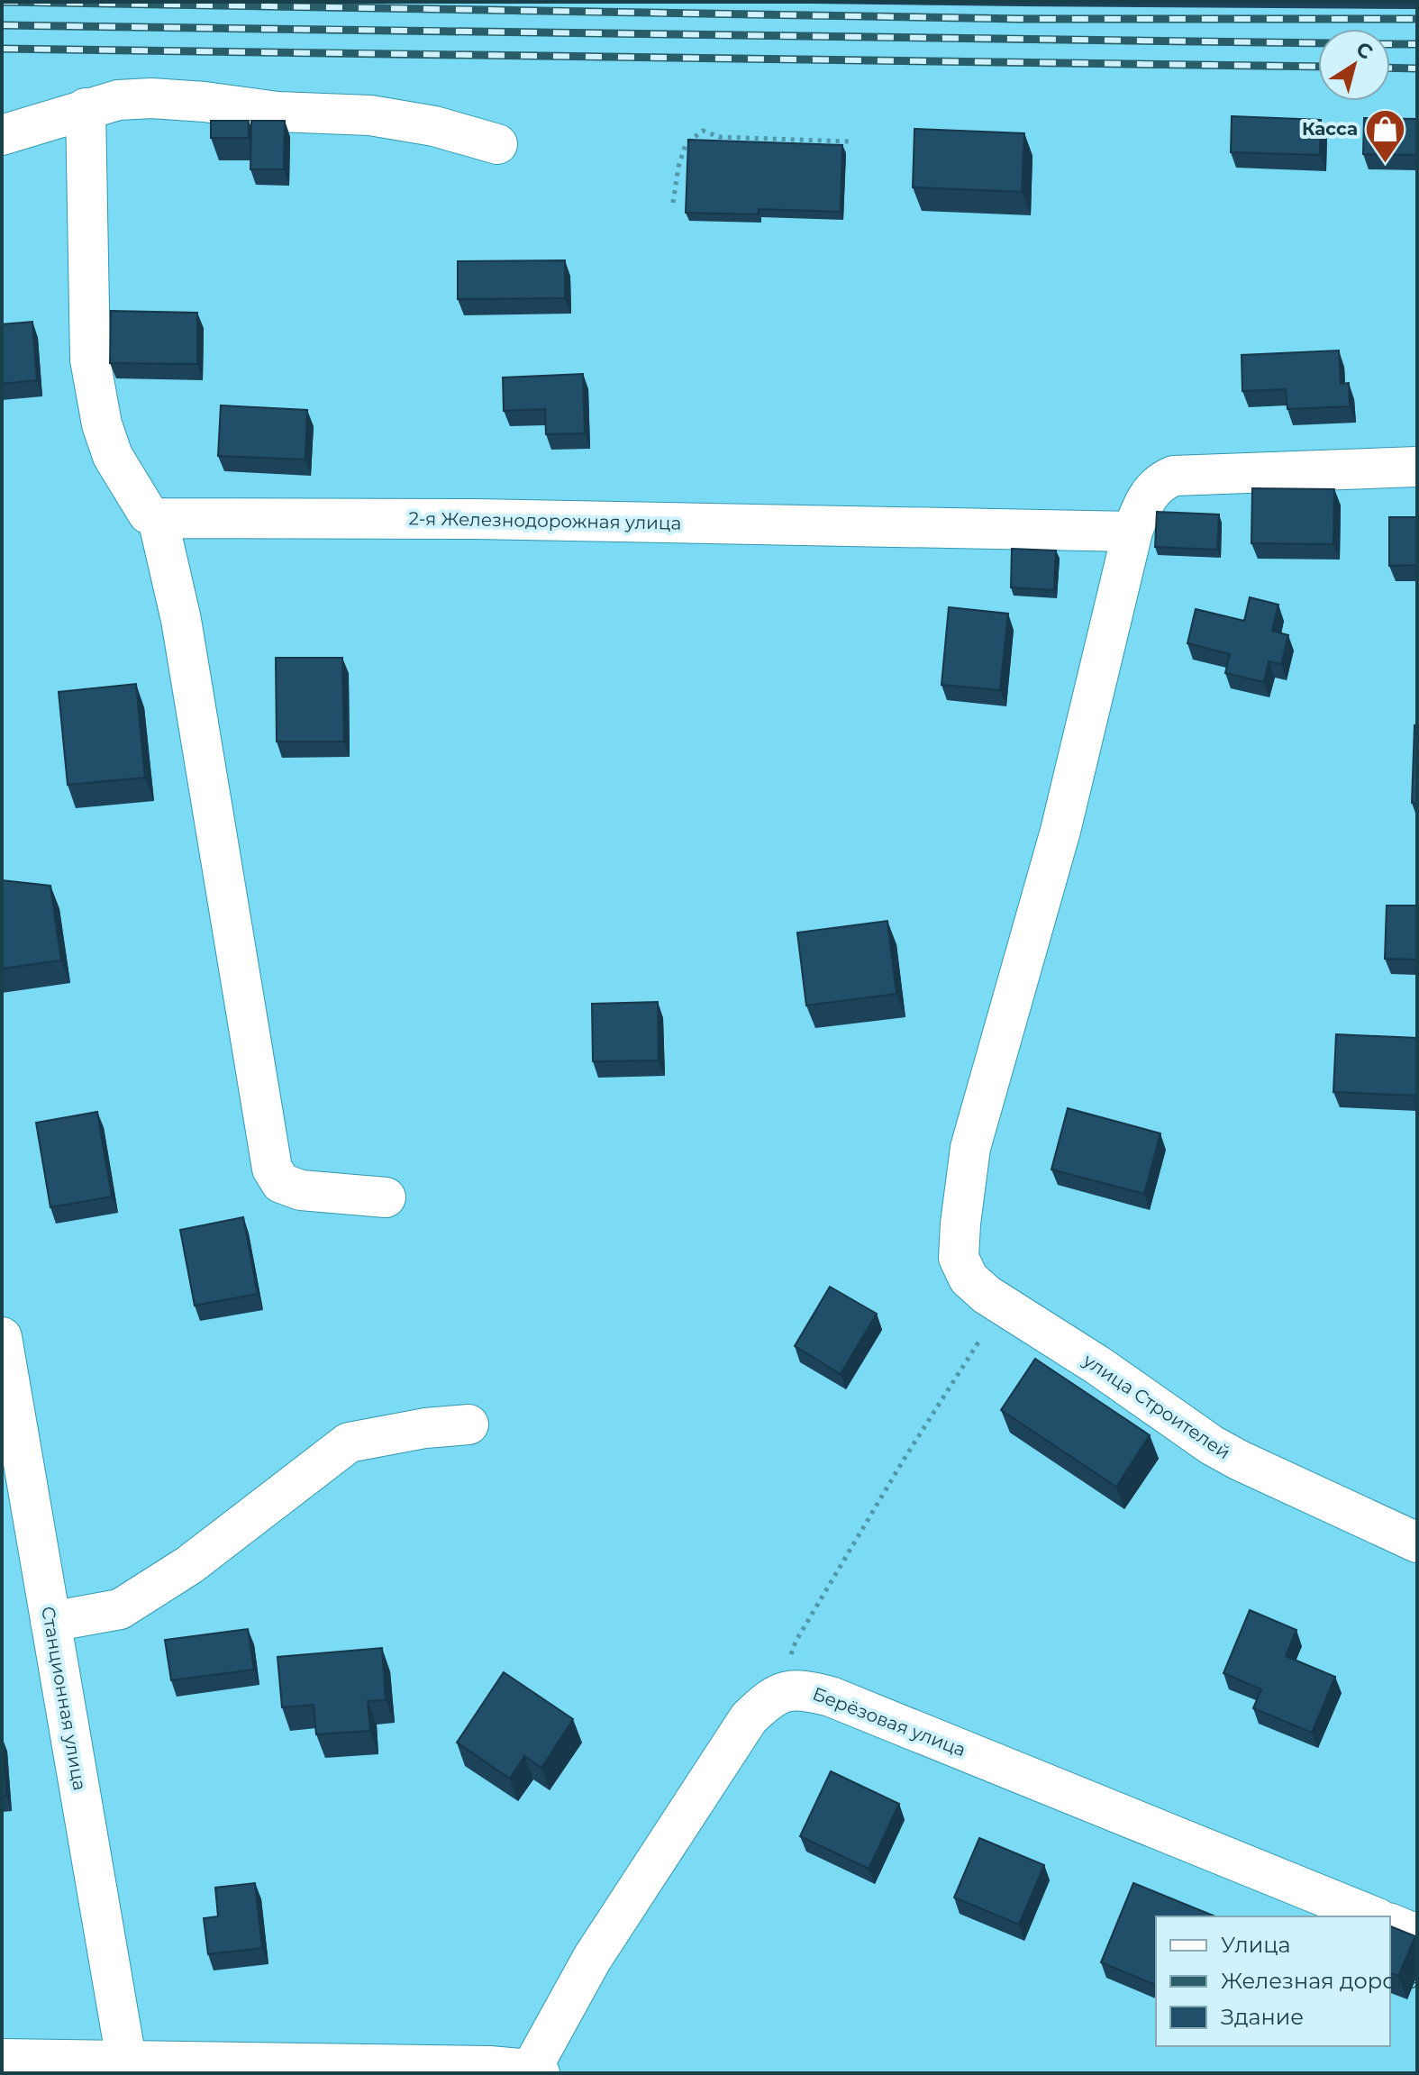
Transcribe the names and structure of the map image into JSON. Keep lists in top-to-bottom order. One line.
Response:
{"streets":{"street":["2-я Железнодорожная улица","улица Строителей","Станционная улица","Берёзовая улица"]},"crossings":[["2-я Железнодорожная улица","улица Строителей"]],"places":{"shop":["Касса"]},"legend":["Улица","Железная дорога","Здание"],"north":"top right"}
